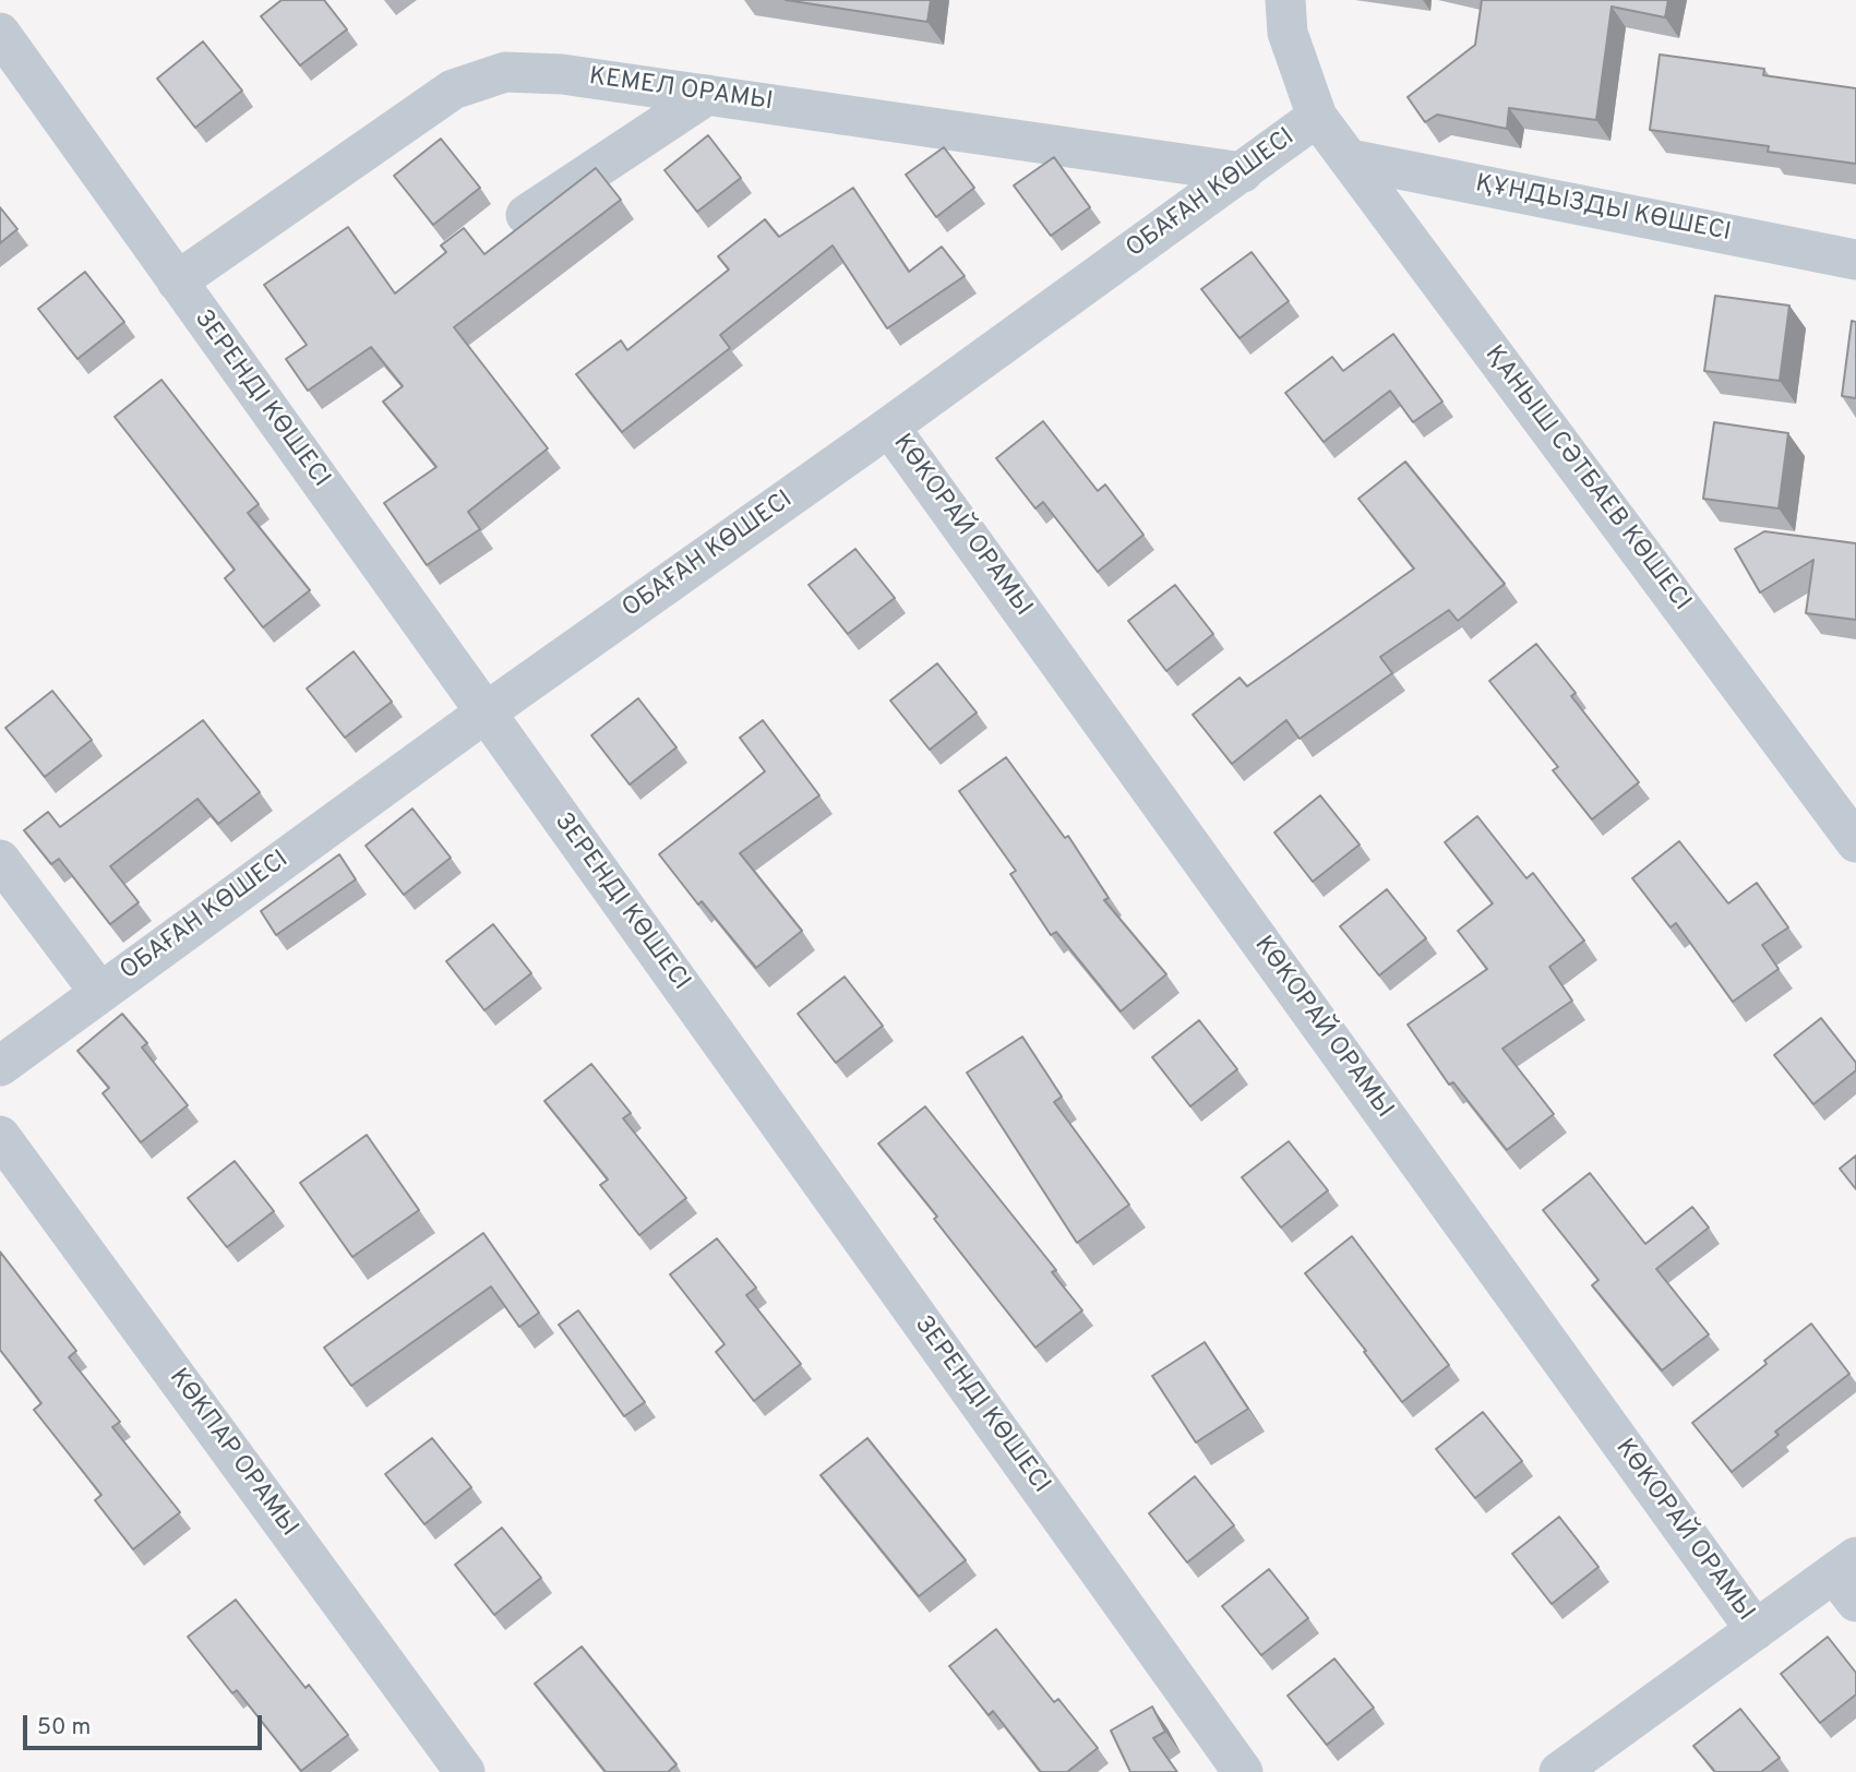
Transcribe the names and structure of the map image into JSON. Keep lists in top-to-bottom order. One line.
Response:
{"streets":{"street":["КЕМЕЛ ОРАМЫ","ОБАҒАН КӨШЕСІ","ҚҰНДЫЗДЫ КӨШЕСІ","ЗЕРЕНДІ КӨШЕСІ","ҚАНЫШ СӘТБАЕВ КӨШЕСІ","КӨКОРАЙ ОРАМЫ","КӨКПАР ОРАМЫ"]},"crossings":[["КЕМЕЛ ОРАМЫ","ОБАҒАН КӨШЕСІ"],["КЕМЕЛ ОРАМЫ","ЗЕРЕНДІ КӨШЕСІ"],["ОБАҒАН КӨШЕСІ","ЗЕРЕНДІ КӨШЕСІ"],["ОБАҒАН КӨШЕСІ","ҚАНЫШ СӘТБАЕВ КӨШЕСІ"],["ОБАҒАН КӨШЕСІ","КӨКОРАЙ ОРАМЫ"],["ҚҰНДЫЗДЫ КӨШЕСІ","ҚАНЫШ СӘТБАЕВ КӨШЕСІ"]],"scale_bar":"50 m"}
